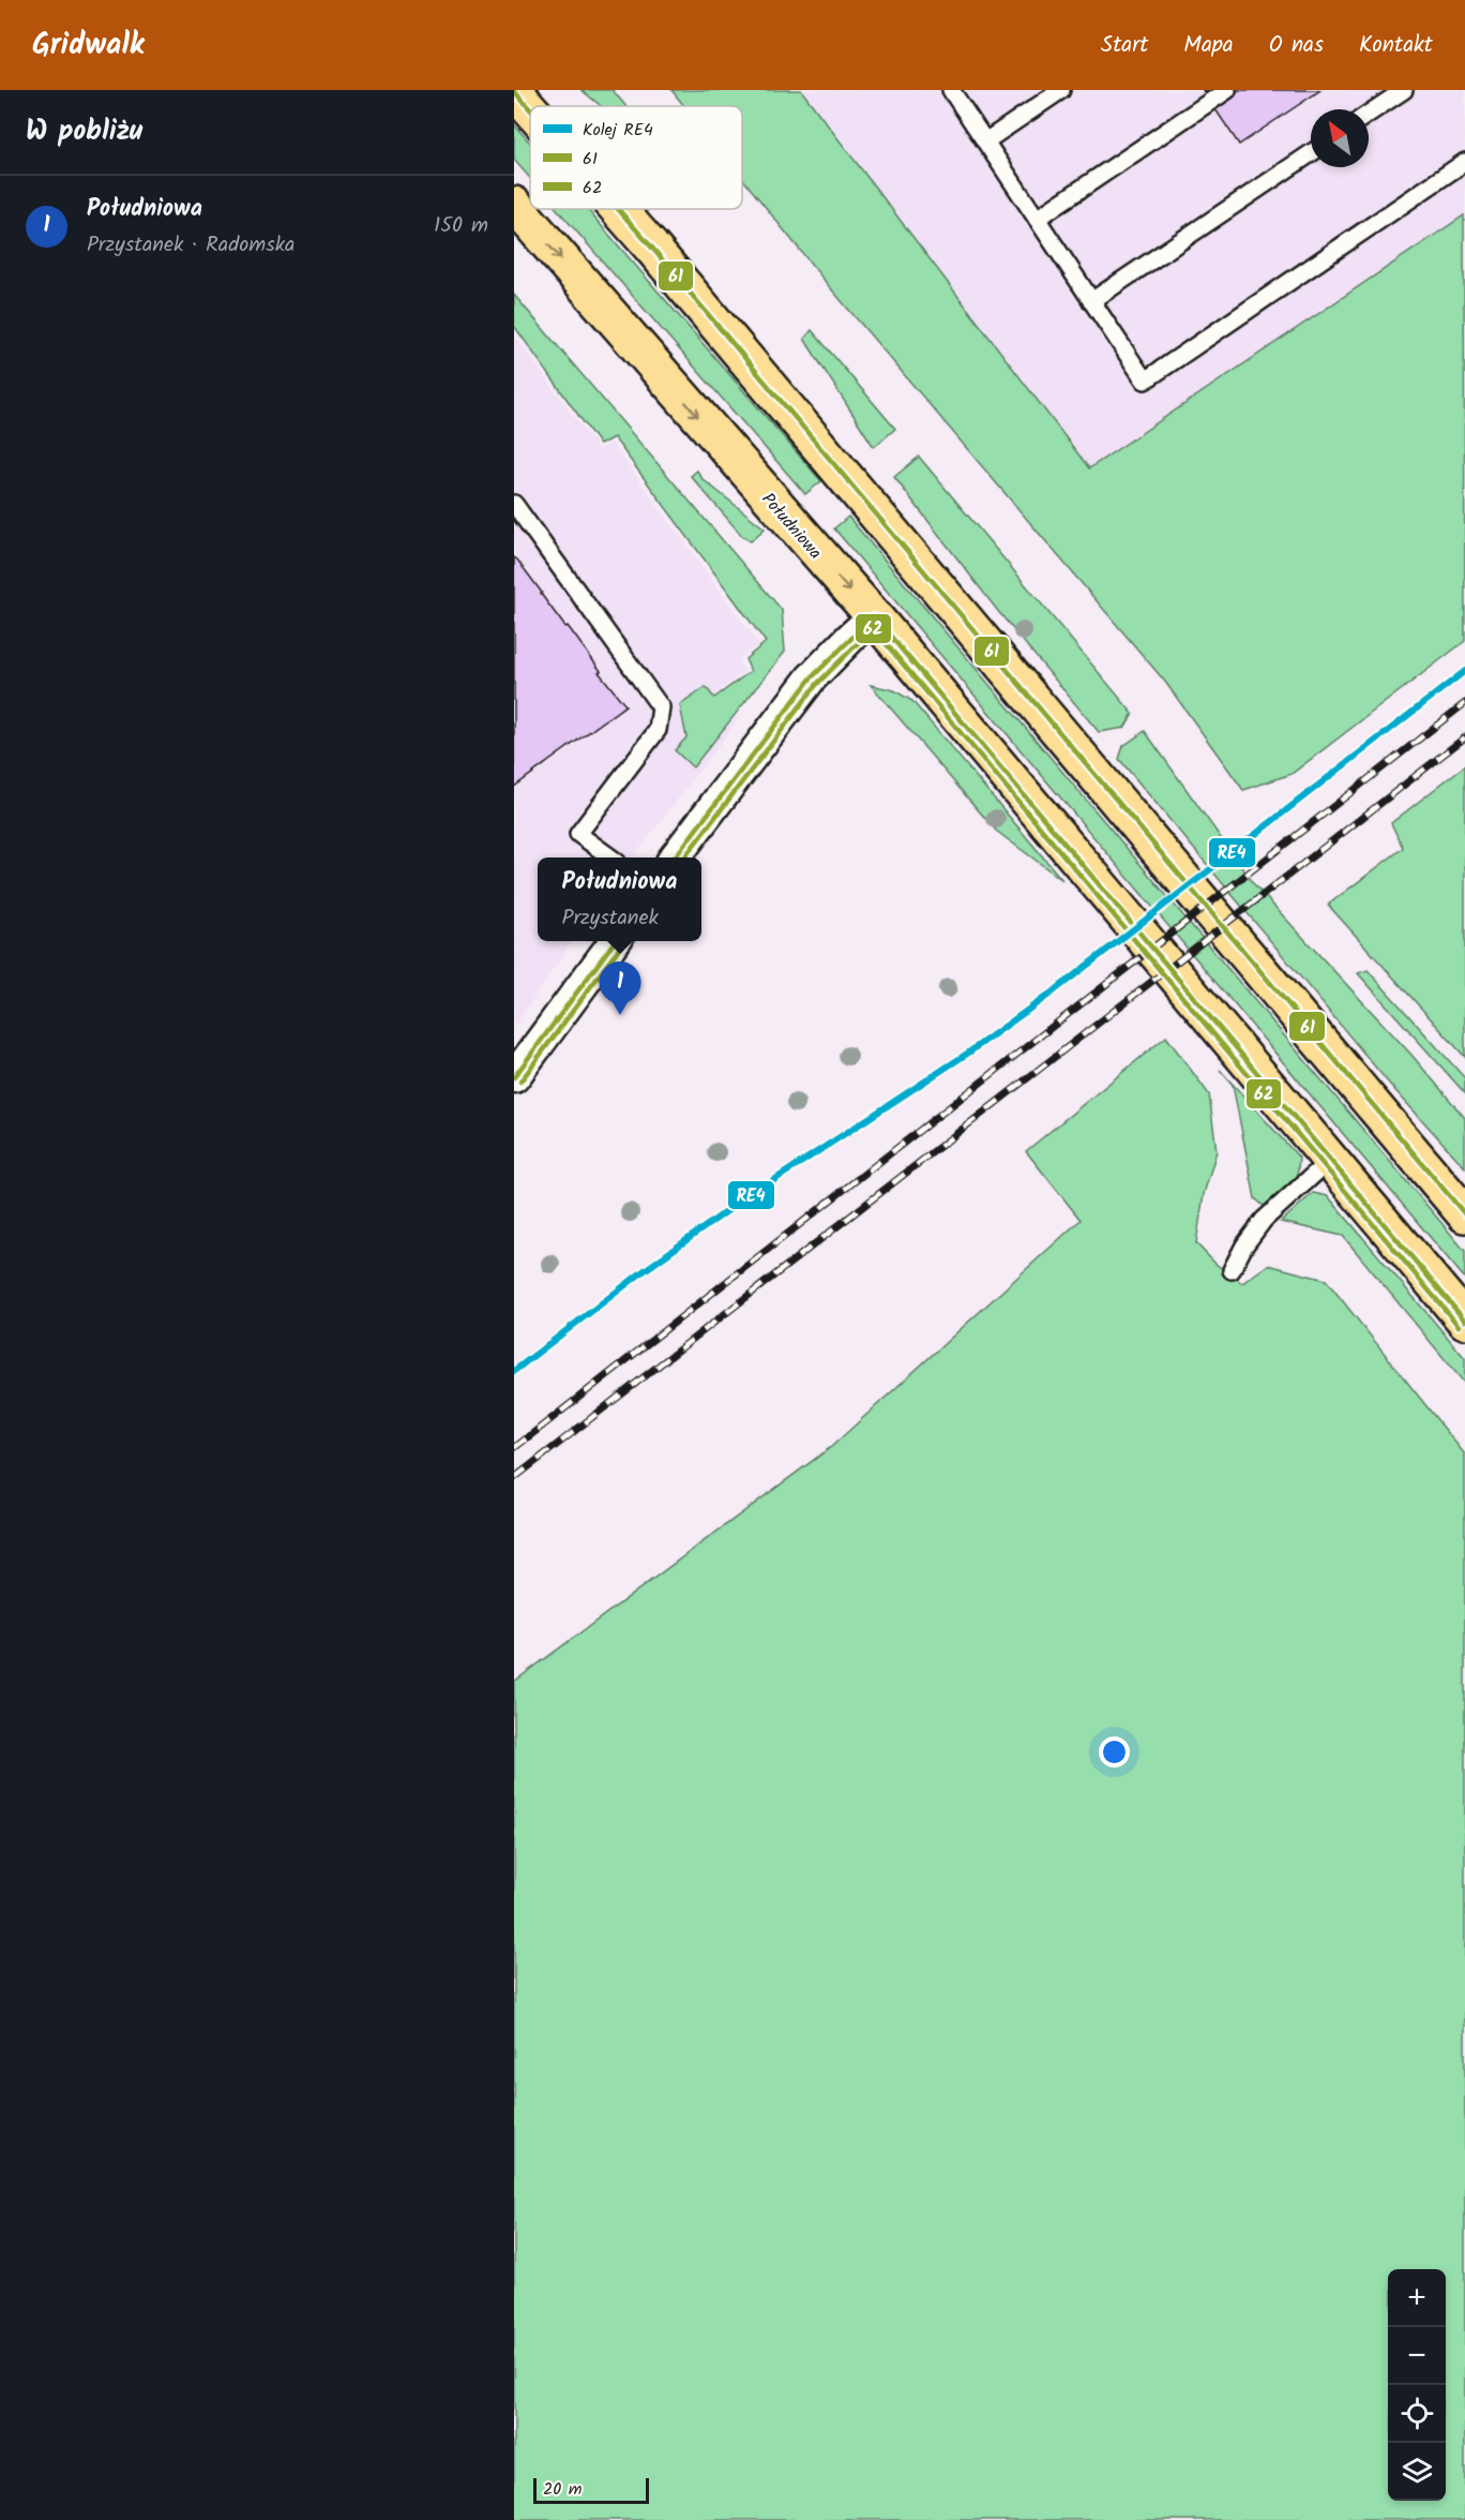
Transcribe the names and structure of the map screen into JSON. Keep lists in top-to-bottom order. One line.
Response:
{"streets":{"main road":["Południowa"]},"lines":["transit line 61","transit line 62","rail line RE4"],"legend":["Kolej RE4","61","62"],"scale_bar":"20 m","north":"top left","page":{"header":"Gridwalk","nav":["Start","Mapa","O nas","Kontakt"],"heading":"W pobliżu","list":[{"mark":"1","name":"Południowa","note":"Przystanek · Radomska","value":"150 m"}],"popup":["Południowa","Przystanek"],"pins":"1","map_buttons":["+","−"],"scale":"20 m"}}
